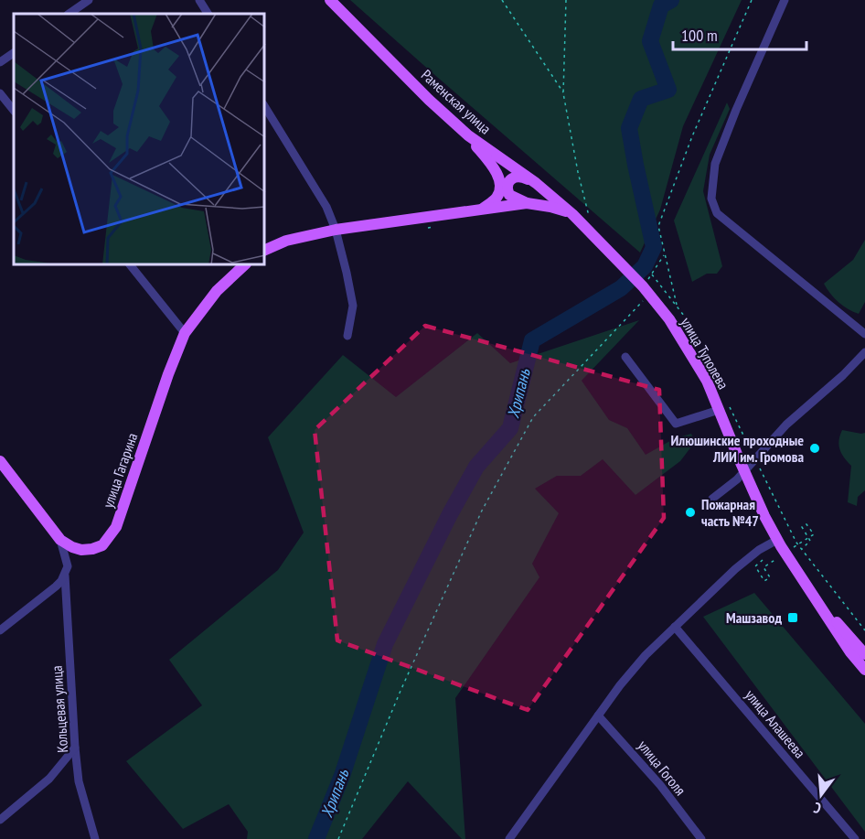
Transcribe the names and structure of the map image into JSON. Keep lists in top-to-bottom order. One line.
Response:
{"streets":{"main road":["Раменская улица","улица Туполева","улица Гагарина"],"street":["Кольцевая улица","улица Алашеева","улица Гоголя"]},"crossings":[["Раменская улица","улица Туполева"]],"water":["Хрипань"],"places":{"other":["Илюшинские проходные ЛИИ им. Громова","Пожарная часть №47"],"transit":["Машзавод"]},"scale_bar":"100 m","north":"bottom"}
